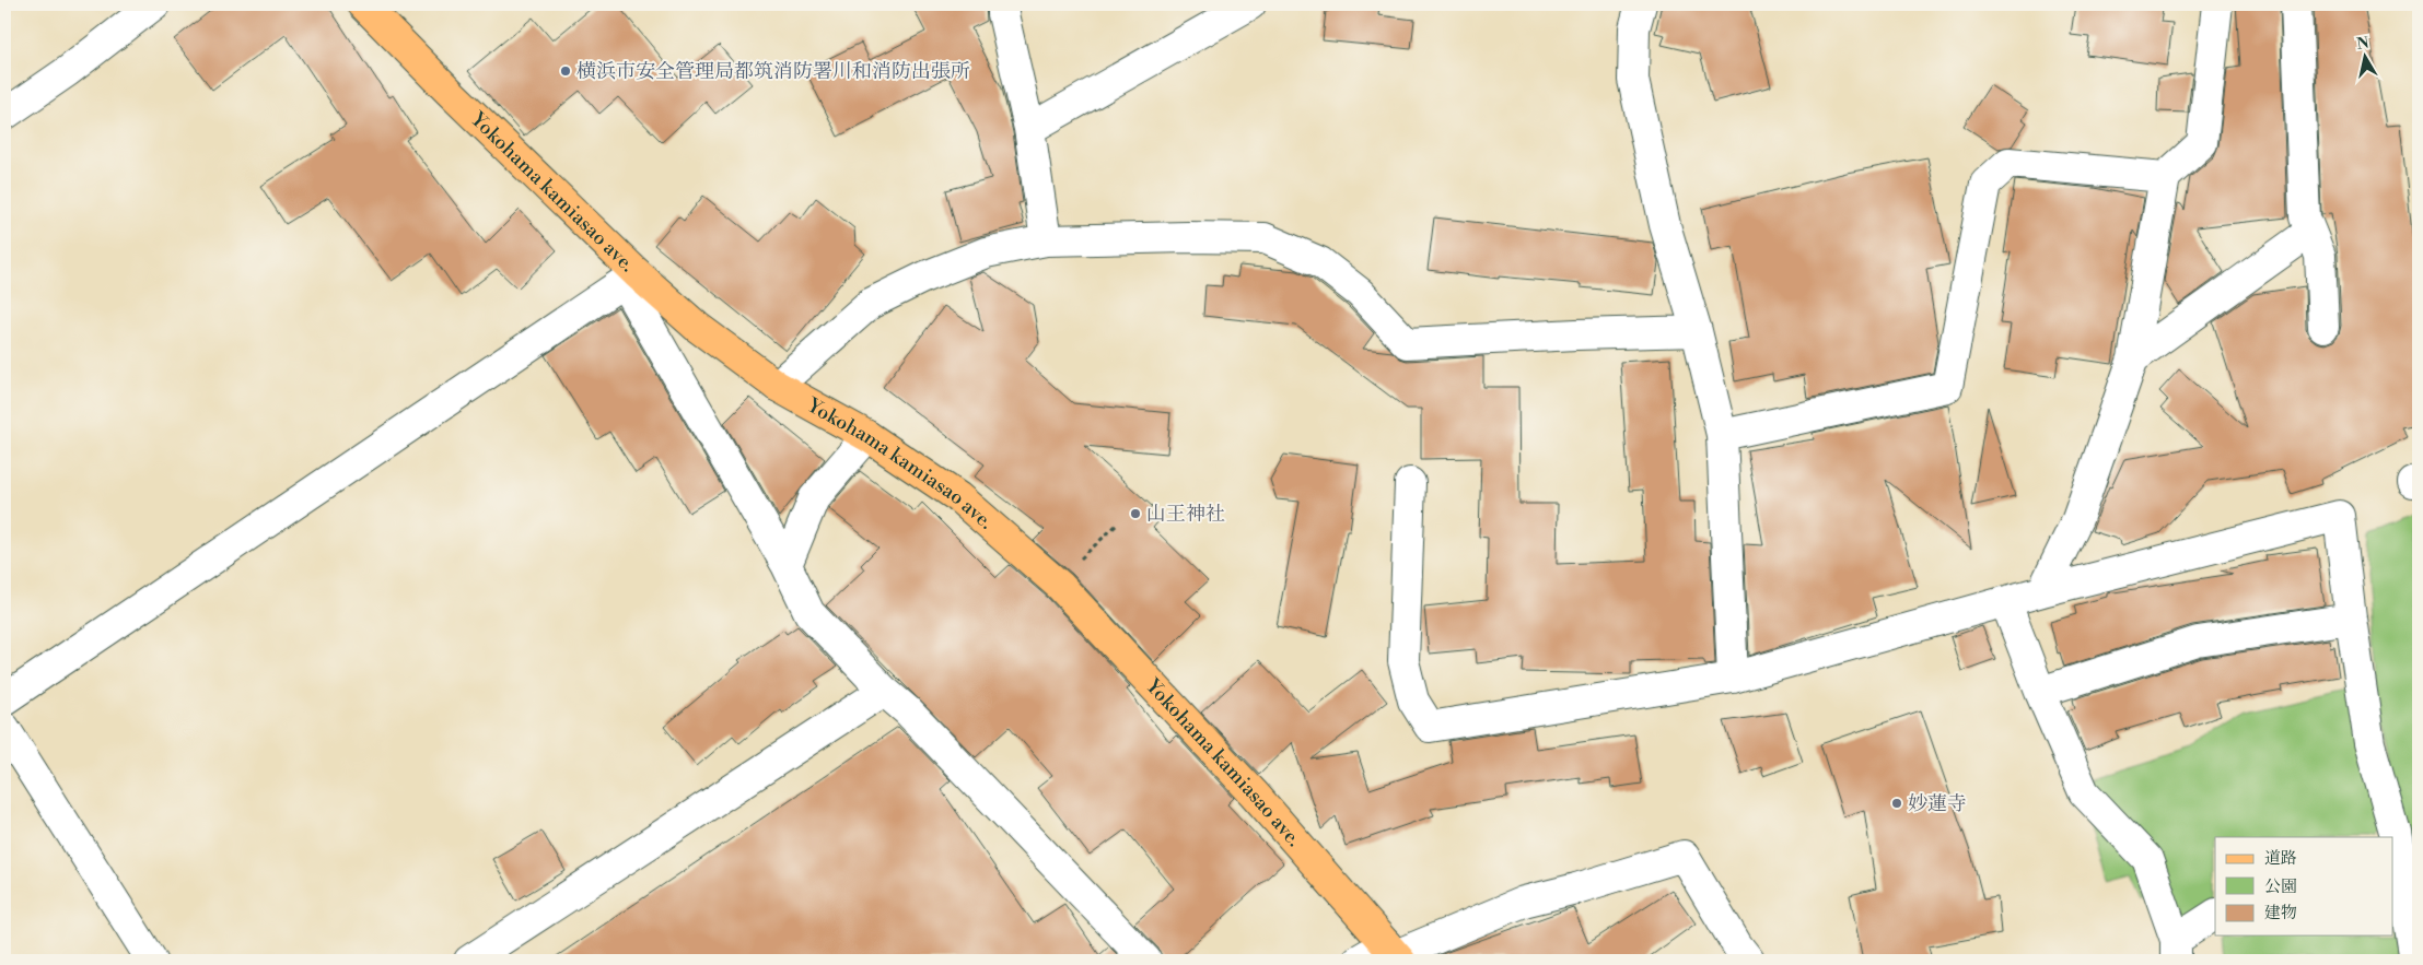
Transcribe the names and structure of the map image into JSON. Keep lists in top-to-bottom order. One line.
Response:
{"streets":{"main road":["Yokohama kamiasao ave."]},"places":["横浜市安全管理局都筑消防署川和消防出張所","山王神社","妙蓮寺"],"legend":["道路","公園","建物"],"north":"top"}
